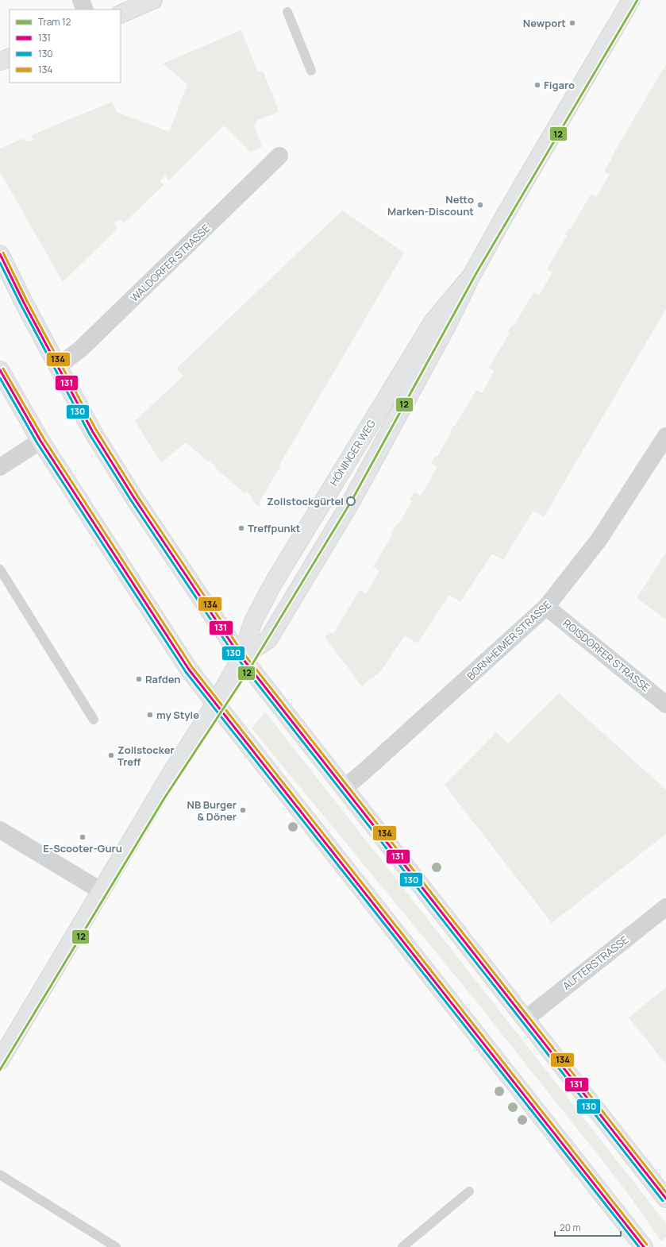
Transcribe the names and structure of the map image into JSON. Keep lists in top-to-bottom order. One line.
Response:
{"streets":{"main road":["HÖNINGER WEG"],"street":["WALDORFER STRASSE","BORNHEIMER STRASSE","ROISDORFER STRASSE","ALFTERSTRASSE"]},"crossings":[["BORNHEIMER STRASSE","ROISDORFER STRASSE"]],"places":["Newport","Figaro","Netto Marken-Discount","Zollstockgürtel","Treffpunkt","Rafden","my Style","Zollstocker Treff","NB Burger & Döner","E-Scooter-Guru"],"lines":["tram line 12","transit line 134","transit line 131","transit line 130"],"legend":["Tram 12","131","130","134"],"scale_bar":"20 m"}
